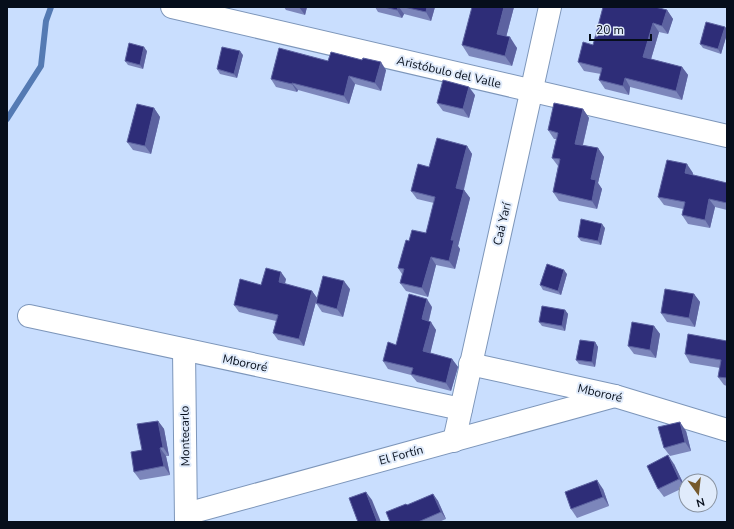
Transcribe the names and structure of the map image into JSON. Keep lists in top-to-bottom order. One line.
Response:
{"streets":{"street":["Aristóbulo del Valle","Caá Yarí","Mbororé","Montecarlo","El Fortín"]},"crossings":[["Aristóbulo del Valle","Caá Yarí"],["Caá Yarí","Mbororé"],["Caá Yarí","El Fortín"],["Mbororé","Montecarlo"],["Mbororé","El Fortín"],["Montecarlo","El Fortín"]],"scale_bar":"20 m","north":"bottom"}
